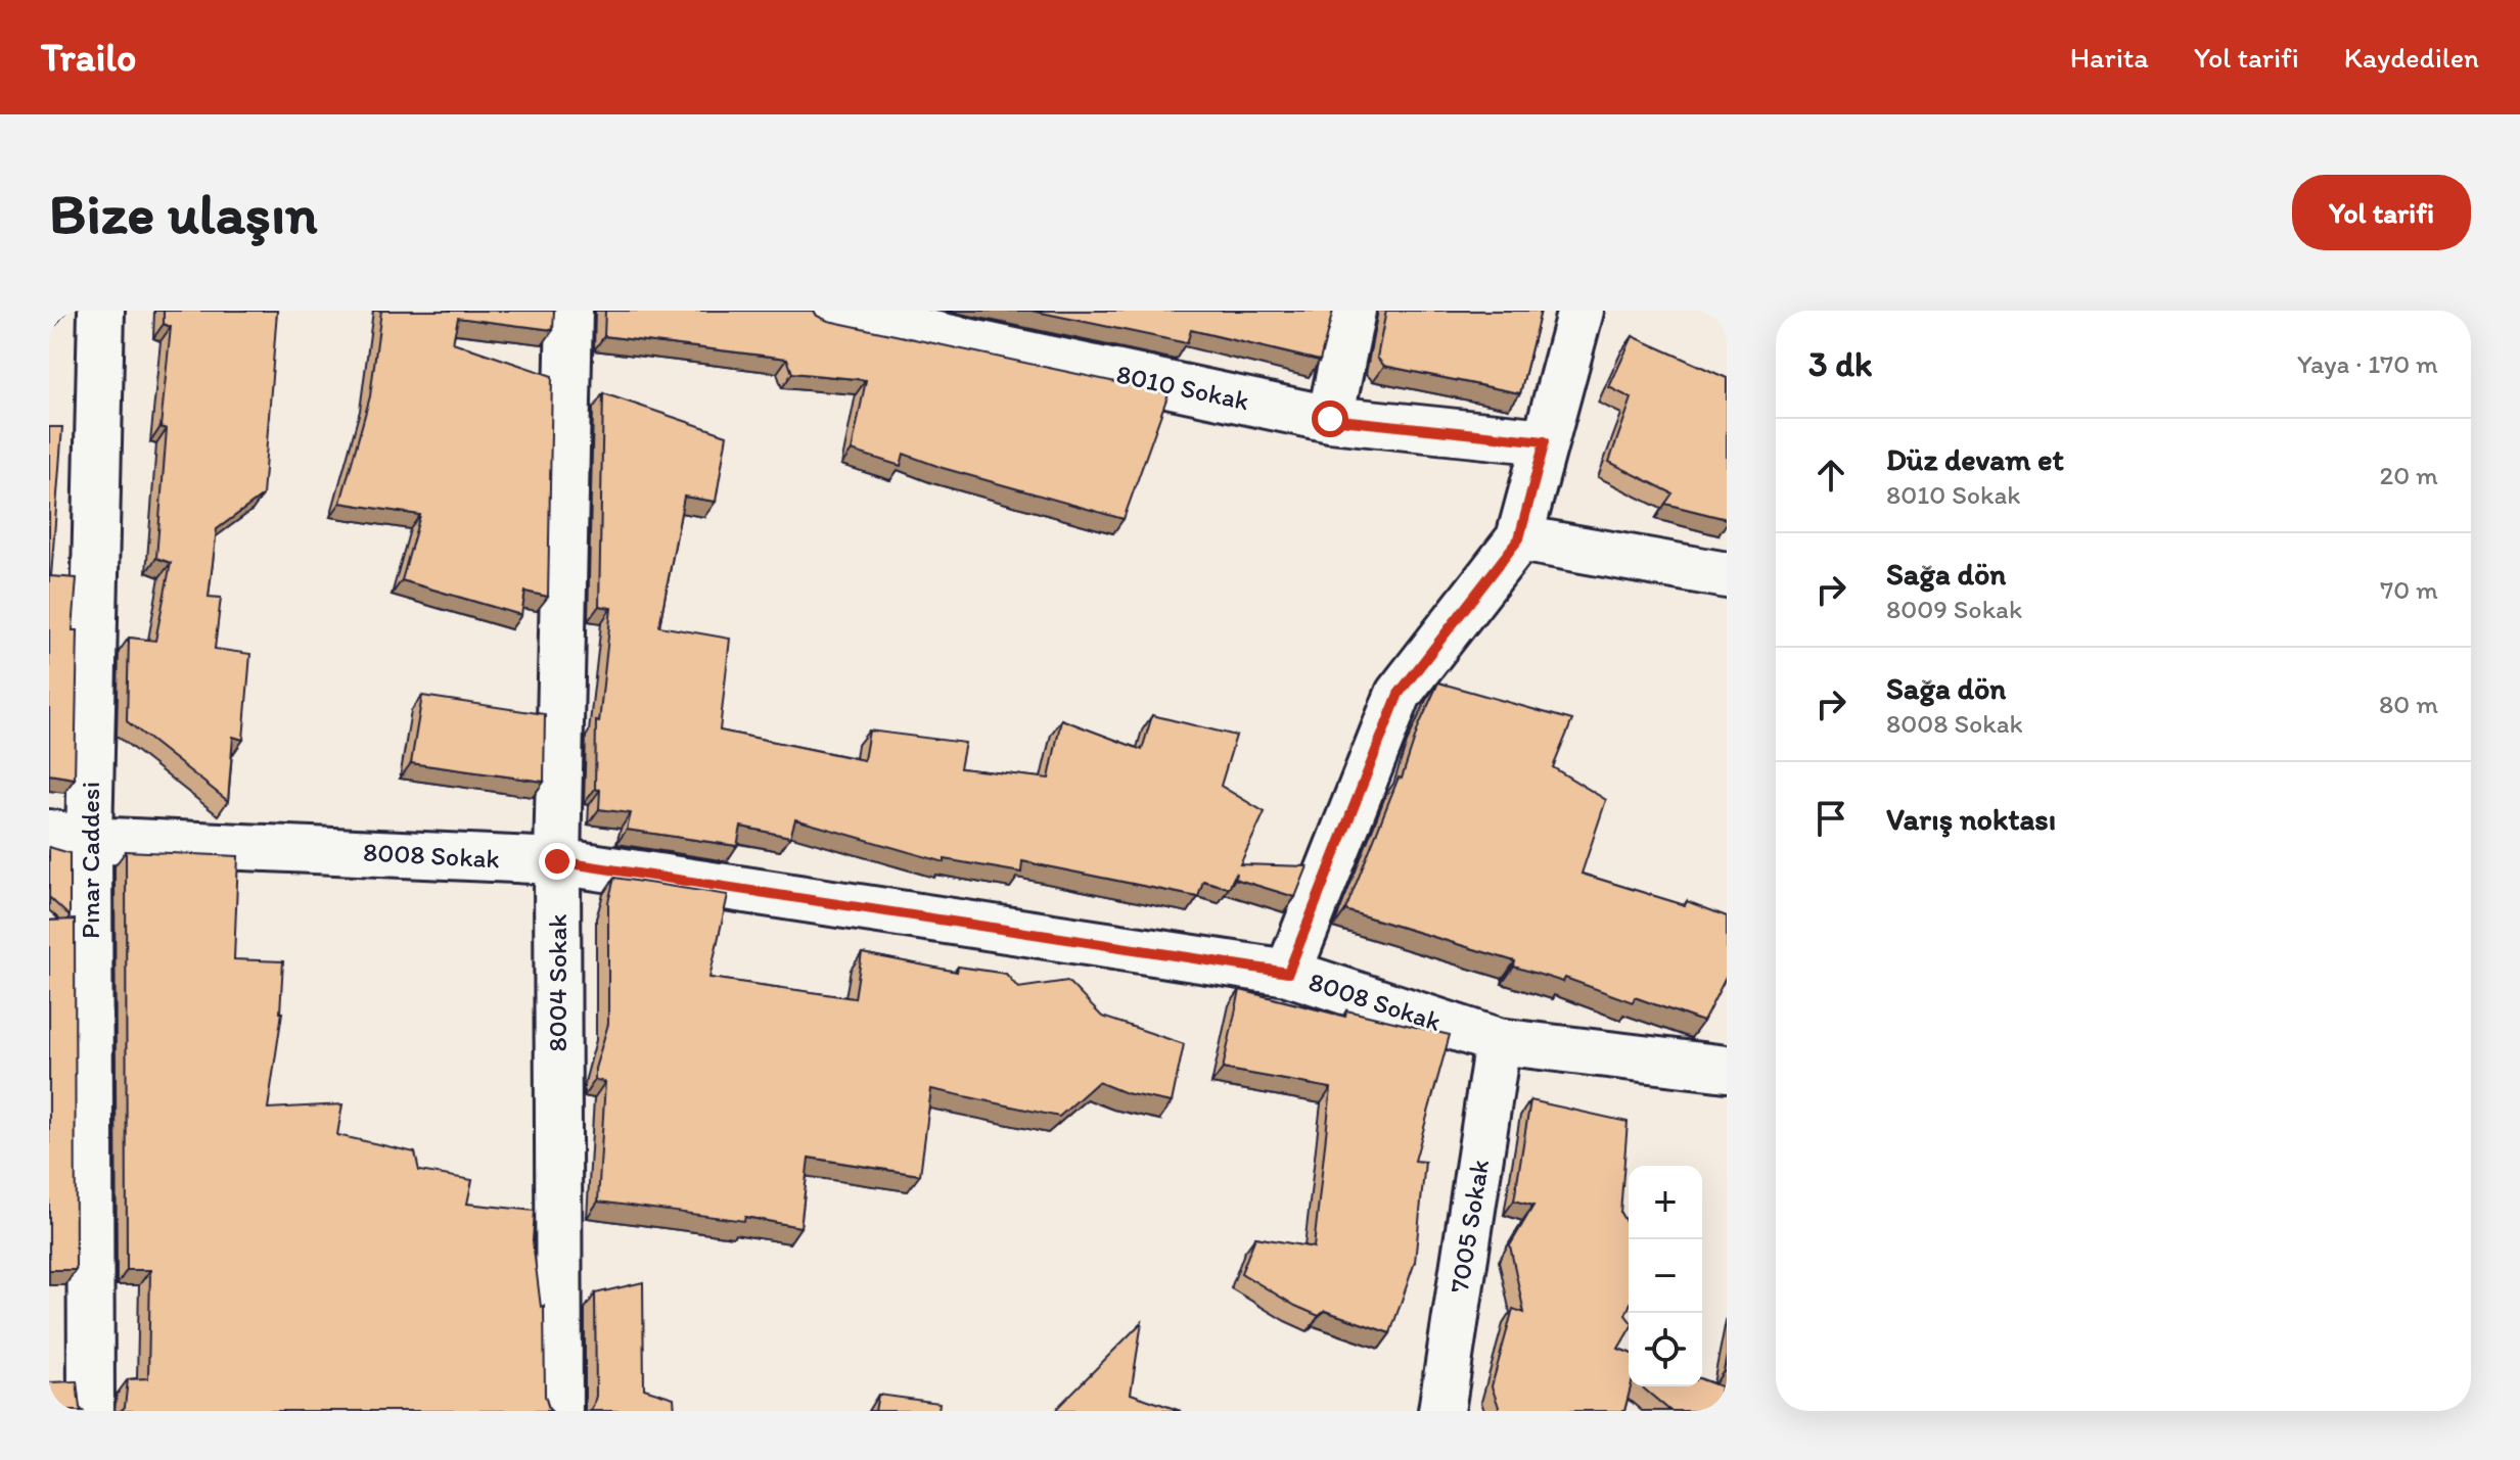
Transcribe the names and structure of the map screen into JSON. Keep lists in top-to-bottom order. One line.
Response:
{"streets":{"street":["8010 Sokak","8008 Sokak","Pınar Caddesi","8004 Sokak","7005 Sokak"]},"crossings":[["8008 Sokak","Pınar Caddesi"],["8008 Sokak","8004 Sokak"],["8008 Sokak","7005 Sokak"]],"page":{"header":"Trailo","nav":["Harita","Yol tarifi","Kaydedilen"],"buttons":"Yol tarifi","title":"Bize ulaşın","heading":["3 dk","Yaya · 170 m"],"list":[["Düz devam et","8010 Sokak","20 m"],["Sağa dön","8009 Sokak","70 m"],["Sağa dön","8008 Sokak","80 m"],"Varış noktası"],"map_buttons":["+","−"]}}
